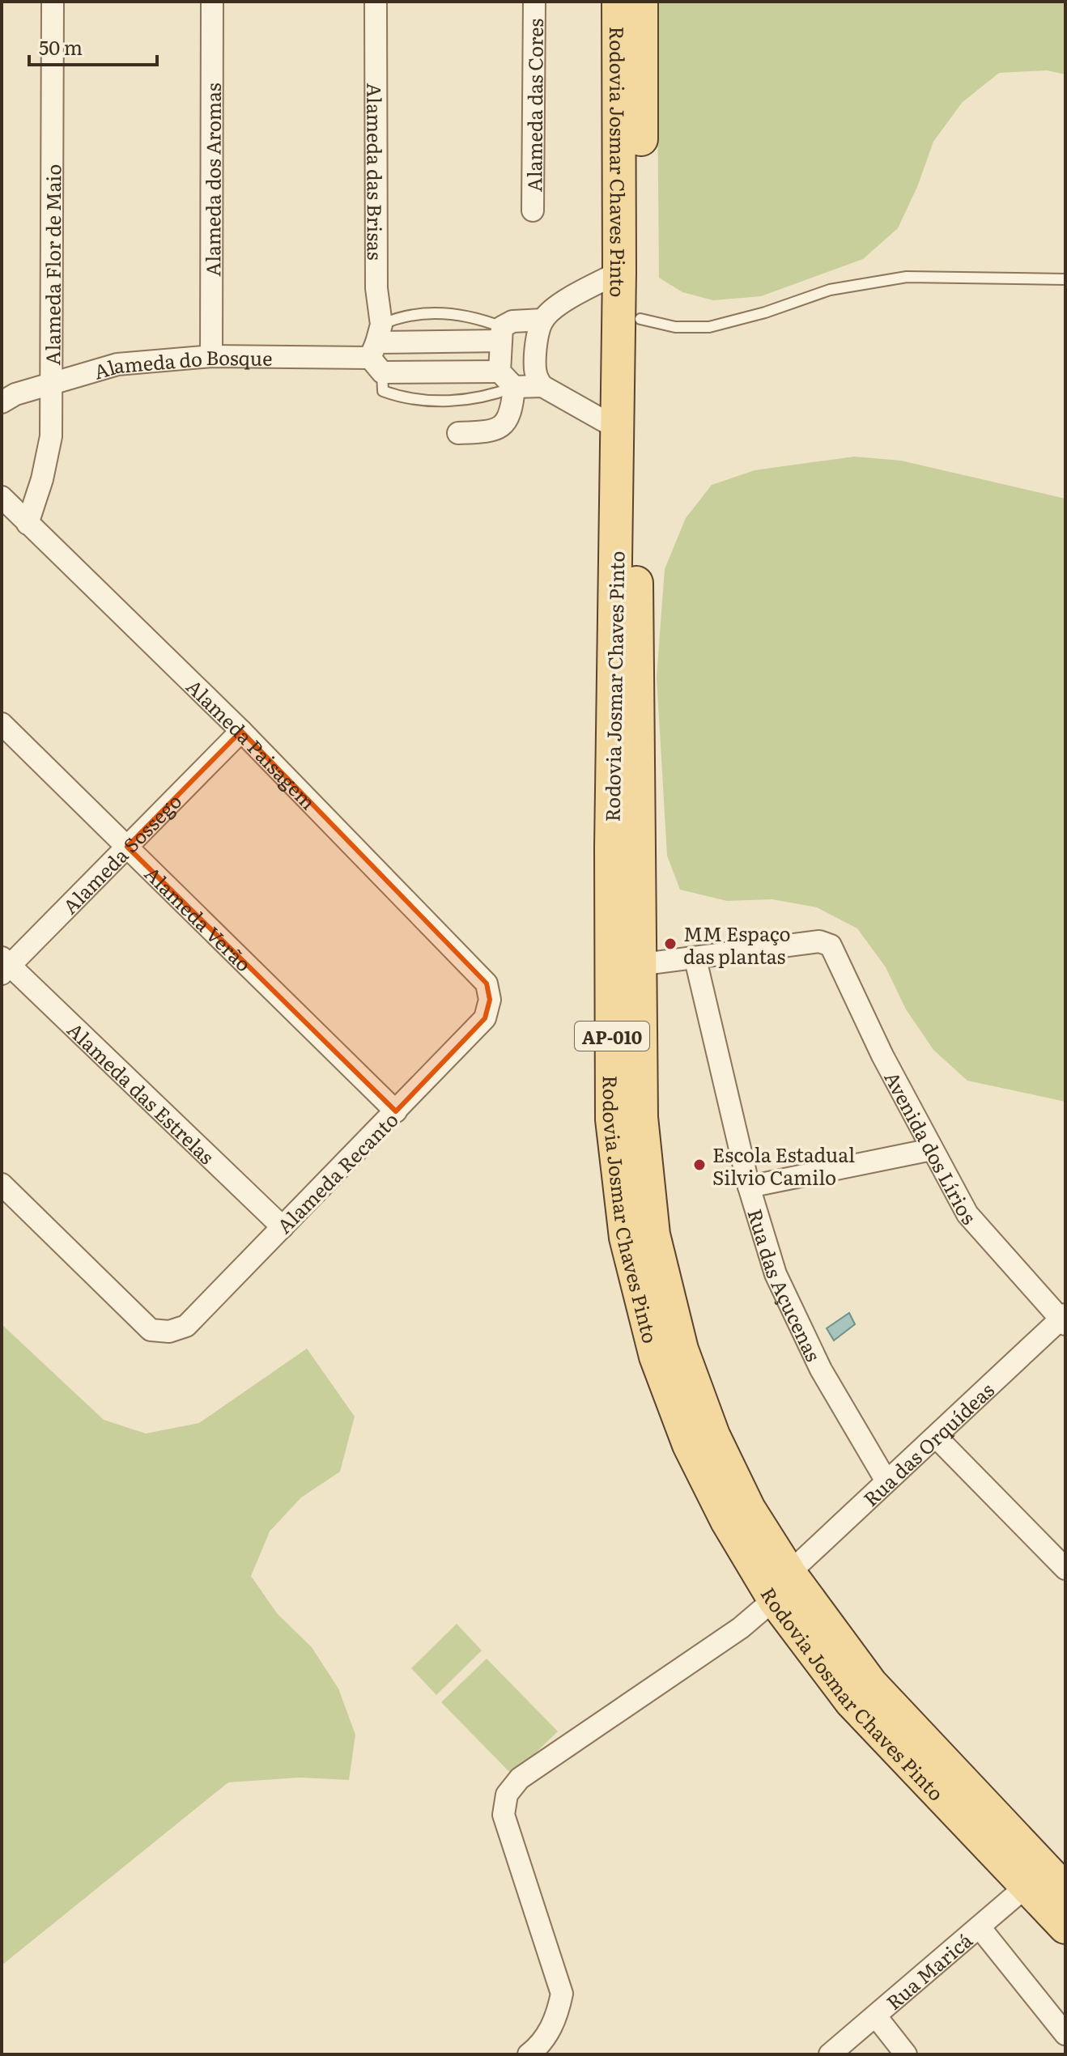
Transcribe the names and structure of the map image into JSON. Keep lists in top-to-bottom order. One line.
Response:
{"streets":{"main road":["Rodovia Josmar Chaves Pinto","AP-010"],"street":["Alameda das Cores","Alameda das Brisas","Alameda dos Aromas","Alameda Flor de Maio","Alameda do Bosque","Alameda Paisagem","Alameda Sossego","Alameda Verão","Alameda das Estrelas","Avenida dos Lírios","Alameda Recanto","Rua das Açucenas","Rua das Orquídeas","Rua Maricá"]},"crossings":[["Rodovia Josmar Chaves Pinto","Rua das Orquídeas"],["Rodovia Josmar Chaves Pinto","Rua Maricá"],["Alameda das Brisas","Alameda do Bosque"],["Alameda dos Aromas","Alameda do Bosque"],["Alameda Flor de Maio","Alameda do Bosque"],["Alameda Flor de Maio","Alameda Paisagem"],["Alameda Paisagem","Alameda Sossego"],["Alameda Paisagem","Alameda Recanto"],["Alameda Sossego","Alameda Verão"],["Alameda Sossego","Alameda das Estrelas"],["Alameda Verão","Alameda Recanto"],["Alameda das Estrelas","Alameda Recanto"],["Avenida dos Lírios","Rua das Açucenas"],["Avenida dos Lírios","Rua das Orquídeas"],["Rua das Açucenas","Rua das Orquídeas"]],"places":["MM Espaço das plantas","Escola Estadual Silvio Camilo"],"scale_bar":"50 m"}
